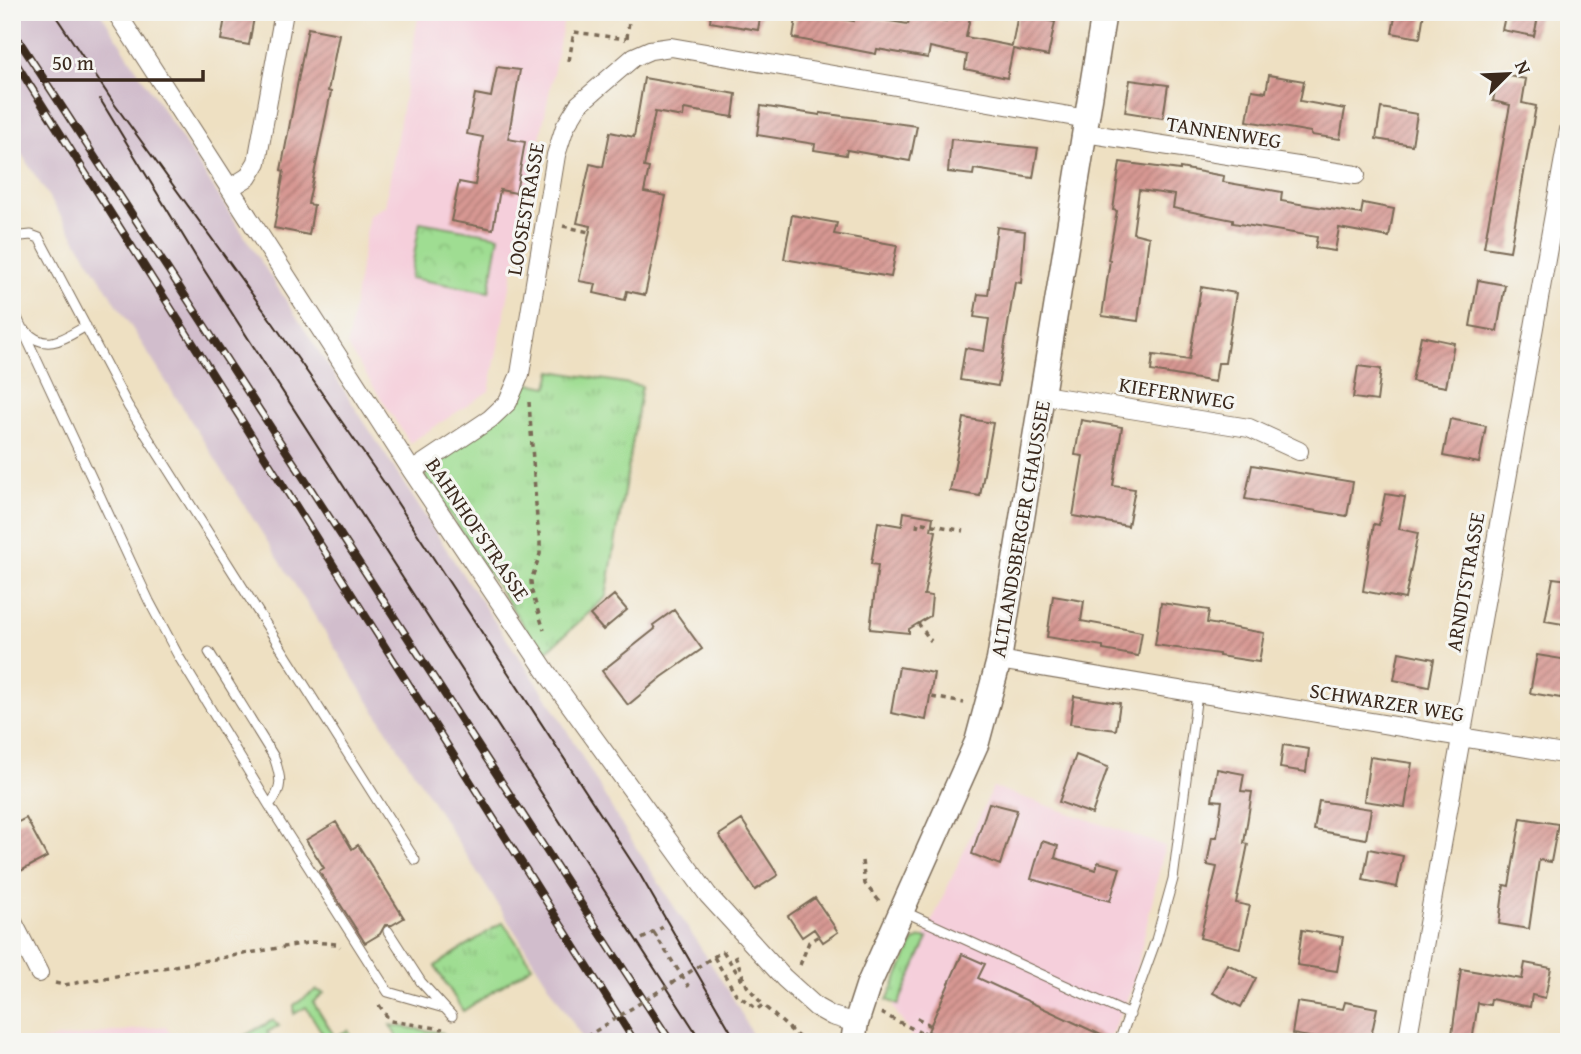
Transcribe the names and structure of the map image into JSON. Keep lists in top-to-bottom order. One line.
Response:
{"streets":{"main road":["ALTLANDSBERGER CHAUSSEE"],"street":["TANNENWEG","LOOSESTRASSE","KIEFERNWEG","BAHNHOFSTRASSE","ARNDTSTRASSE","SCHWARZER WEG"]},"crossings":[["TANNENWEG","LOOSESTRASSE"],["TANNENWEG","ALTLANDSBERGER CHAUSSEE"],["LOOSESTRASSE","BAHNHOFSTRASSE"],["LOOSESTRASSE","ALTLANDSBERGER CHAUSSEE"],["KIEFERNWEG","ALTLANDSBERGER CHAUSSEE"],["BAHNHOFSTRASSE","ALTLANDSBERGER CHAUSSEE"],["ALTLANDSBERGER CHAUSSEE","SCHWARZER WEG"],["ARNDTSTRASSE","SCHWARZER WEG"]],"scale_bar":"50 m","north":"top right"}
